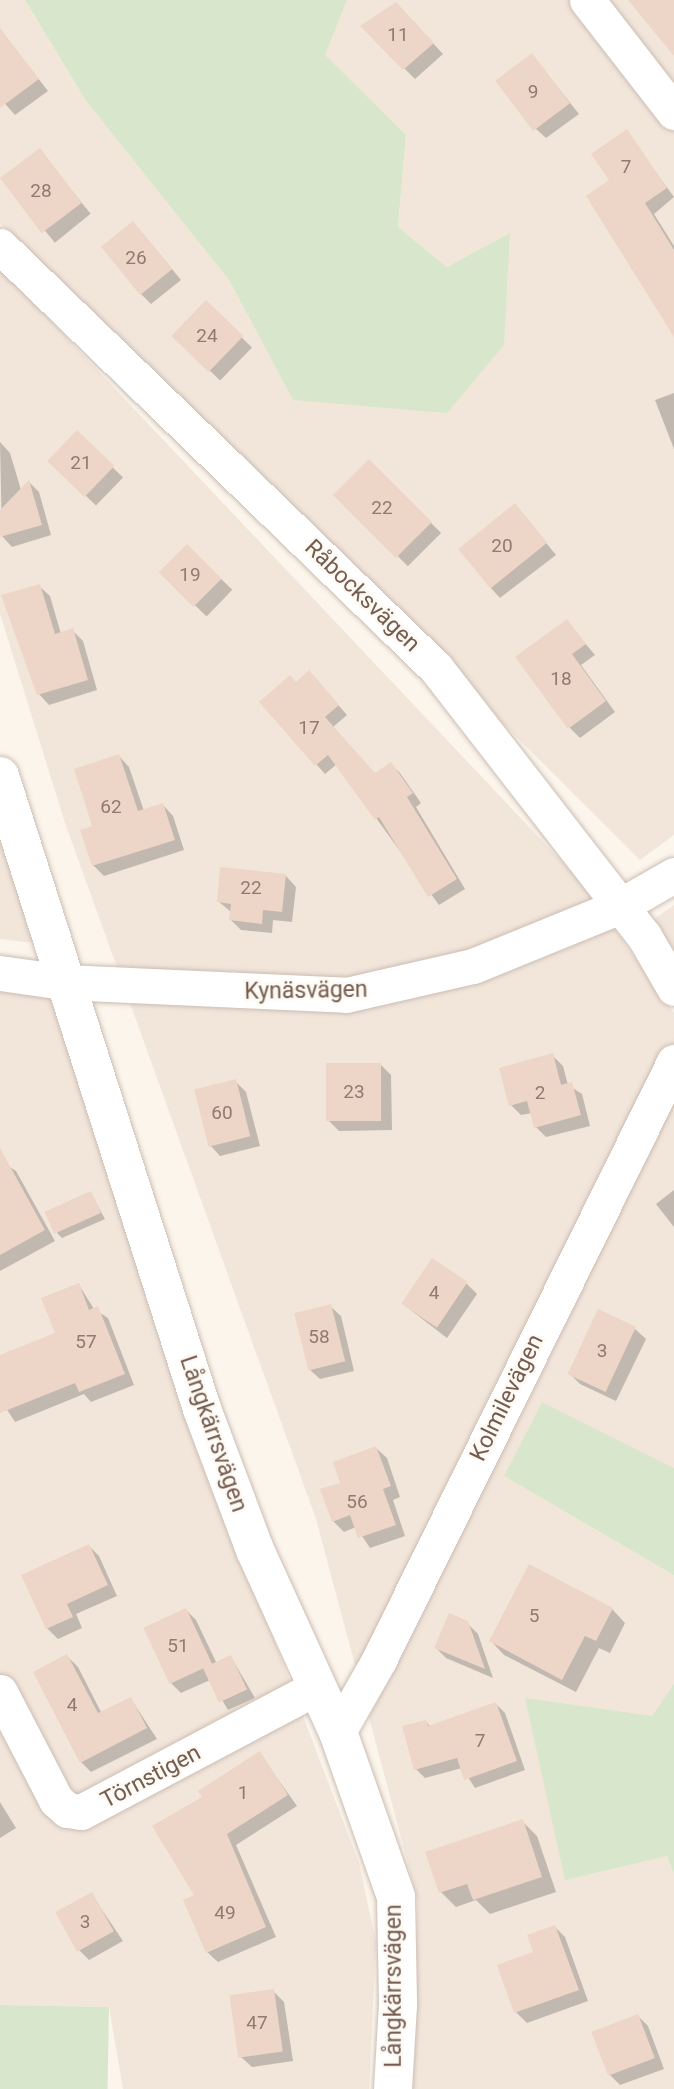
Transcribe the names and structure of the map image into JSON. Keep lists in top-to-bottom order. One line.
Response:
{"streets":{"street":["Råbocksvägen","Kynäsvägen","Kolmilevägen","Långkärrsvägen","Törnstigen"]},"crossings":[["Råbocksvägen","Kynäsvägen"],["Kynäsvägen","Långkärrsvägen"],["Kolmilevägen","Långkärrsvägen"],["Långkärrsvägen","Törnstigen"]],"house_numbers":["11","9","7","28","26","24","21","22","20","19","18","17","62","22","23","2","60","4","58","57","3","56","5","51","4","7","1","49","3","47"]}
